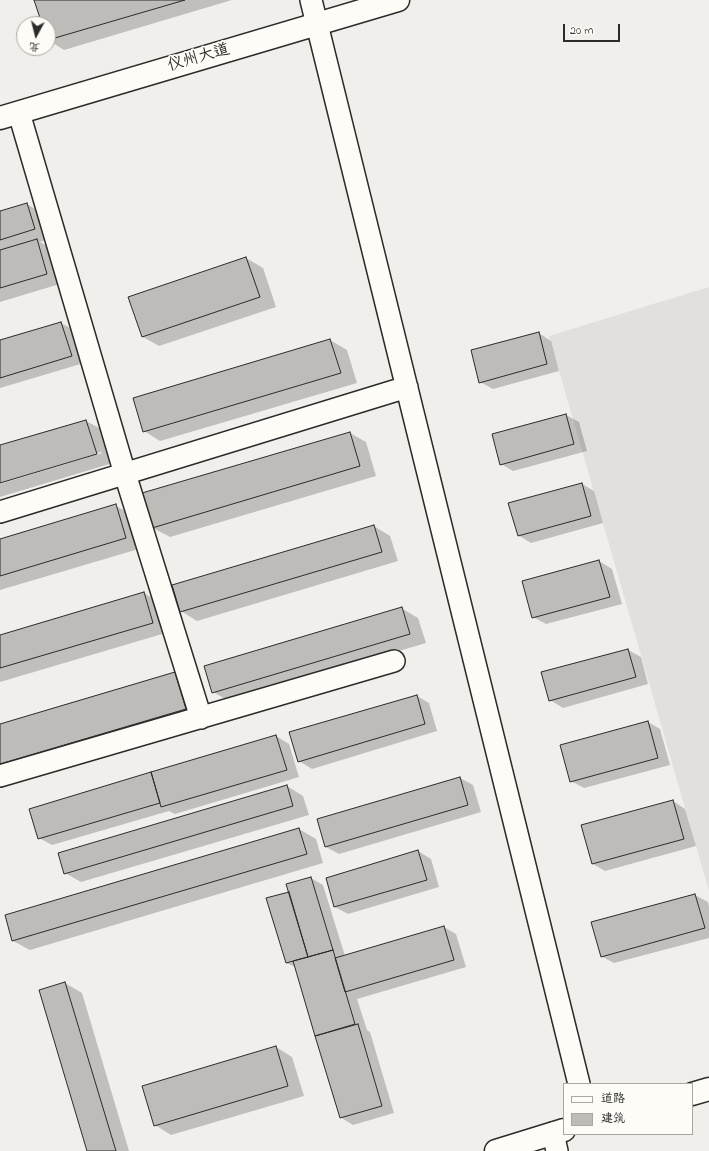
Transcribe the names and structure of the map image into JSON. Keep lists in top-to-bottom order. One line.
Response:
{"streets":{"main road":["仪州大道"]},"legend":["道路","建筑"],"scale_bar":"20 m","north":"bottom"}
